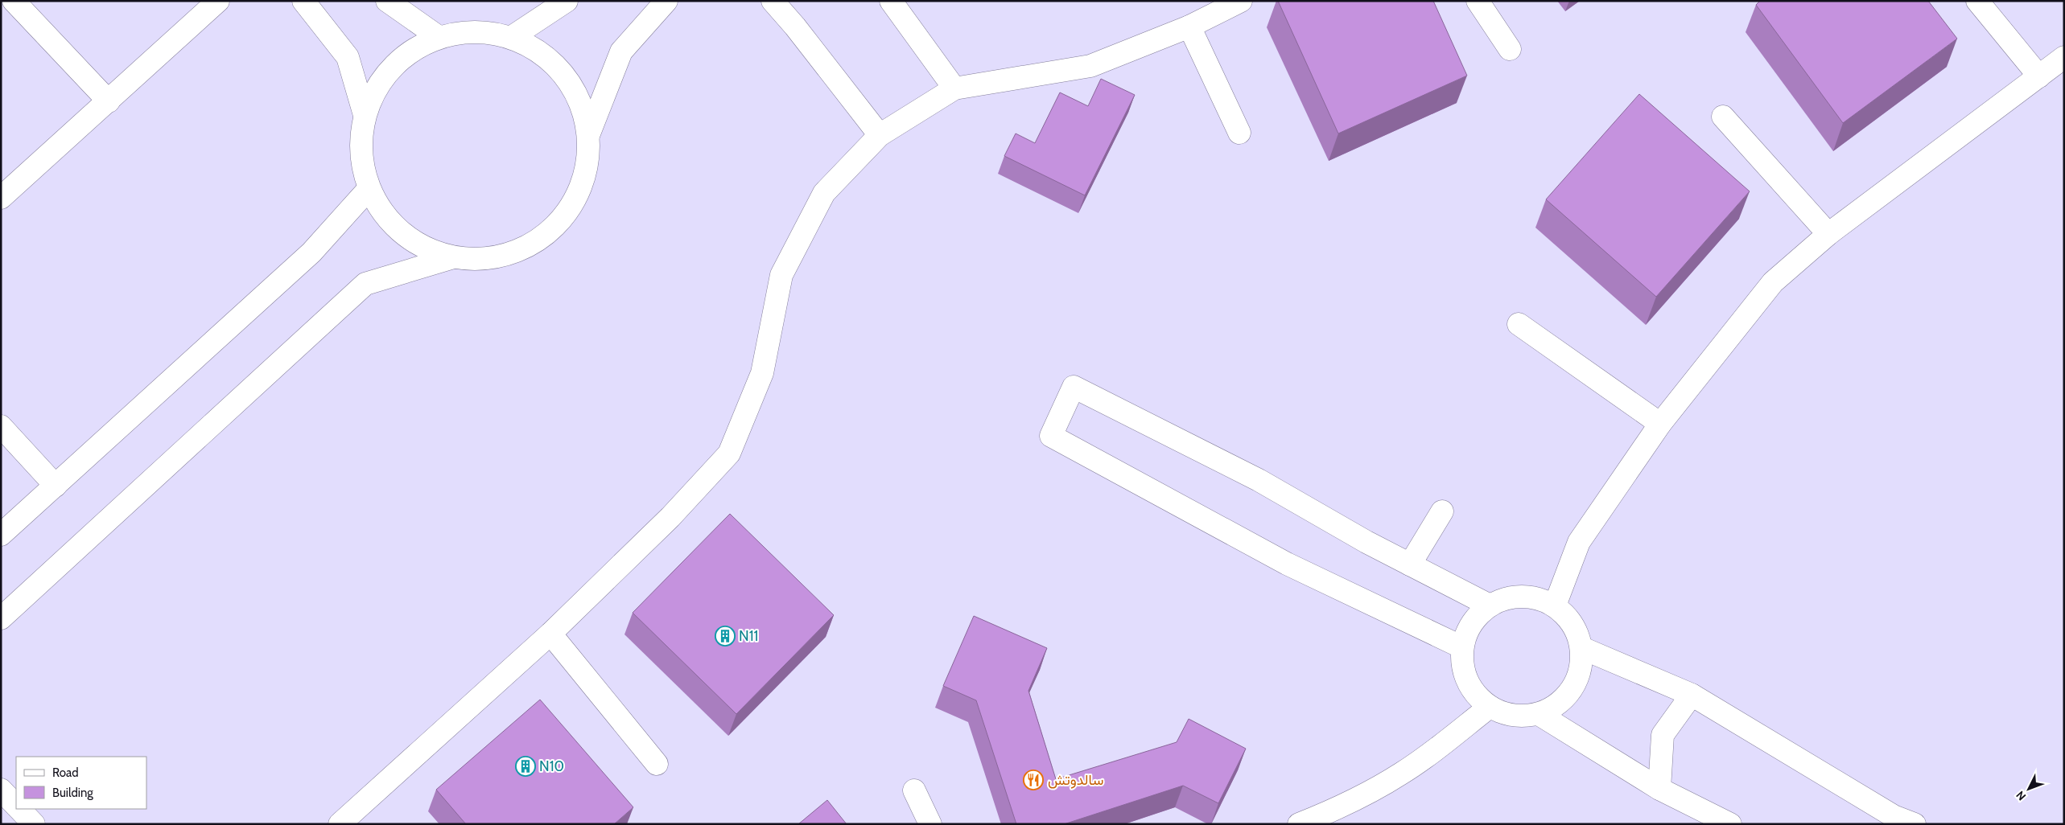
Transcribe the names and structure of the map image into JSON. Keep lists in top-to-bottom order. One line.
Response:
{"places":{"building":["N11","N10"],"restaurant":["سالدوتش"]},"legend":["Road","Building"],"north":"bottom left"}
